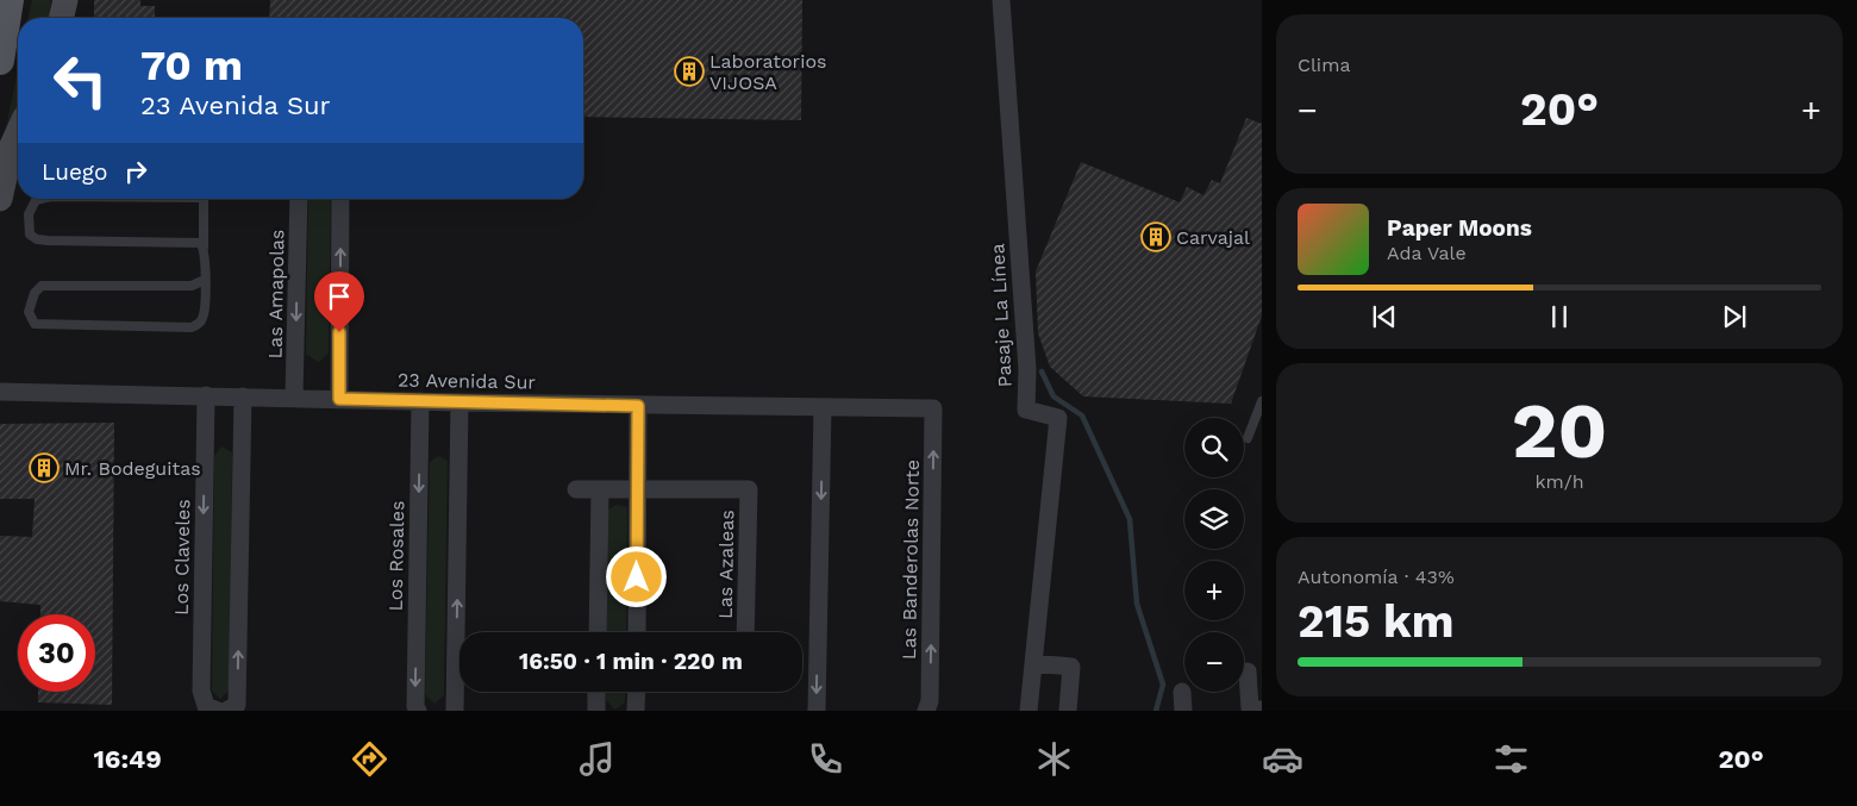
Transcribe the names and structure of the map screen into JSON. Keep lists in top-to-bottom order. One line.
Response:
{"streets":{"street":["Las Amapolas","Pasaje La Línea","23 Avenida Sur","Los Rosales","Los Claveles","Las Banderolas Norte","Las Azaleas"]},"crossings":[["Las Amapolas","23 Avenida Sur"],["23 Avenida Sur","Los Rosales"],["23 Avenida Sur","Los Claveles"],["23 Avenida Sur","Las Banderolas Norte"]],"places":{"building":["Laboratorios VIJOSA","Carvajal","Mr. Bodeguitas"]},"page":{"tile":["Clima",["20","km/h"],["Autonomía · 43%","215 km"]],"turn":["70 m","23 Avenida Sur"],"heat":["−","20°","+"],"then":"Luego","song":["Paper Moons","Ada Vale"],"map_buttons":["+","−"],"limit":"30","trip":"16:50 · 1 min · 220 m","tabs":["16:49","20°"]}}
